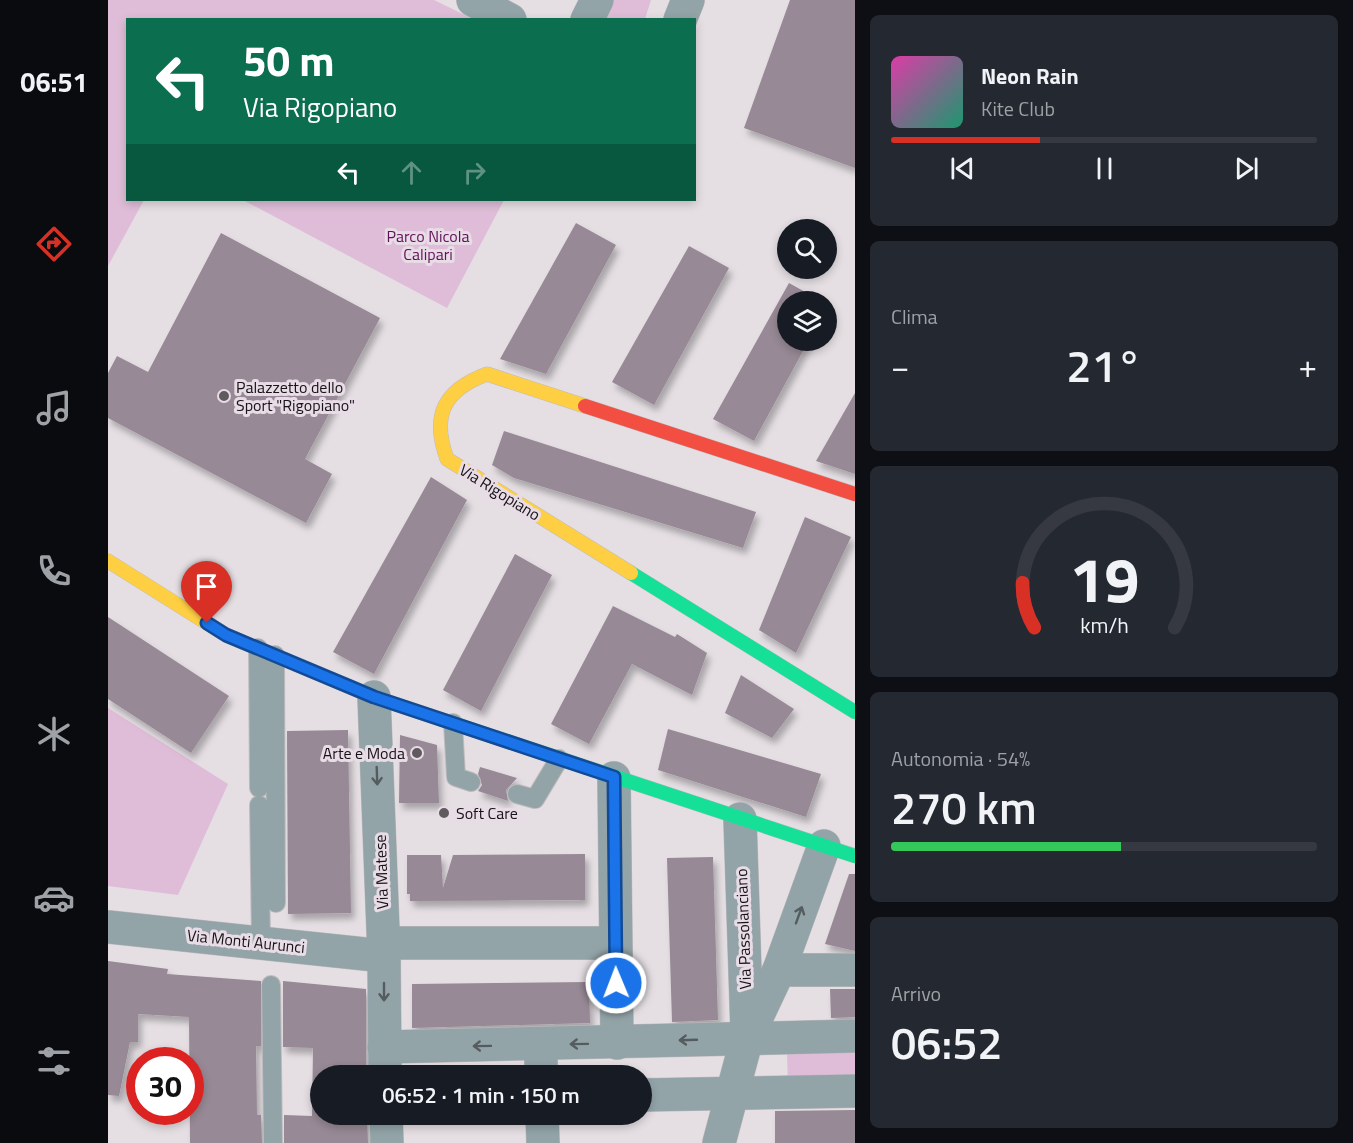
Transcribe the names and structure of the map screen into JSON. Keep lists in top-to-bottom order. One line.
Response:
{"streets":{"street":["Via Rigopiano","Via Matese","Via Passolanciano","Via Monti Aurunci"]},"crossings":[["Via Matese","Via Passolanciano"],["Via Matese","Via Monti Aurunci"]],"parks":["Parco Nicola Calipari"],"places":["Palazzetto dello Sport \"Rigopiano\"","Arte e Moda","Soft Care"],"page":{"tabs":"06:51","turn":["50 m","Via Rigopiano"],"song":["Neon Rain","Kite Club"],"tile":["Clima",["Autonomia · 54%","270 km"],["Arrivo","06:52"]],"heat":["−","21°","+"],"limit":"30","trip":"06:52 · 1 min · 150 m","gauge":["19","km/h"]}}
